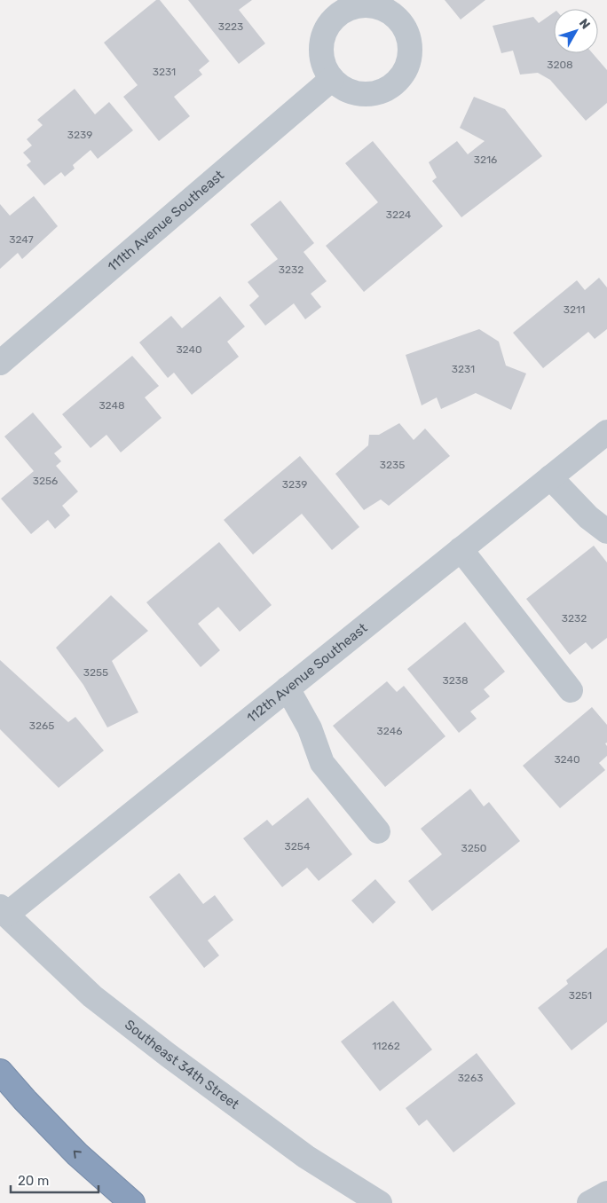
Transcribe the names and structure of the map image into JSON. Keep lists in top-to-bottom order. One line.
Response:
{"streets":{"street":["111th Avenue Southeast","112th Avenue Southeast","Southeast 34th Street"]},"crossings":[["112th Avenue Southeast","Southeast 34th Street"]],"house_numbers":["3223","3208","3231","3239","3216","3224","3247","3232","3211","3240","3231","3248","3235","3256","3239","3232","3255","3238","3265","3246","3240","3254","3250","3251","11262","3263"],"scale_bar":"20 m","north":"top right"}
